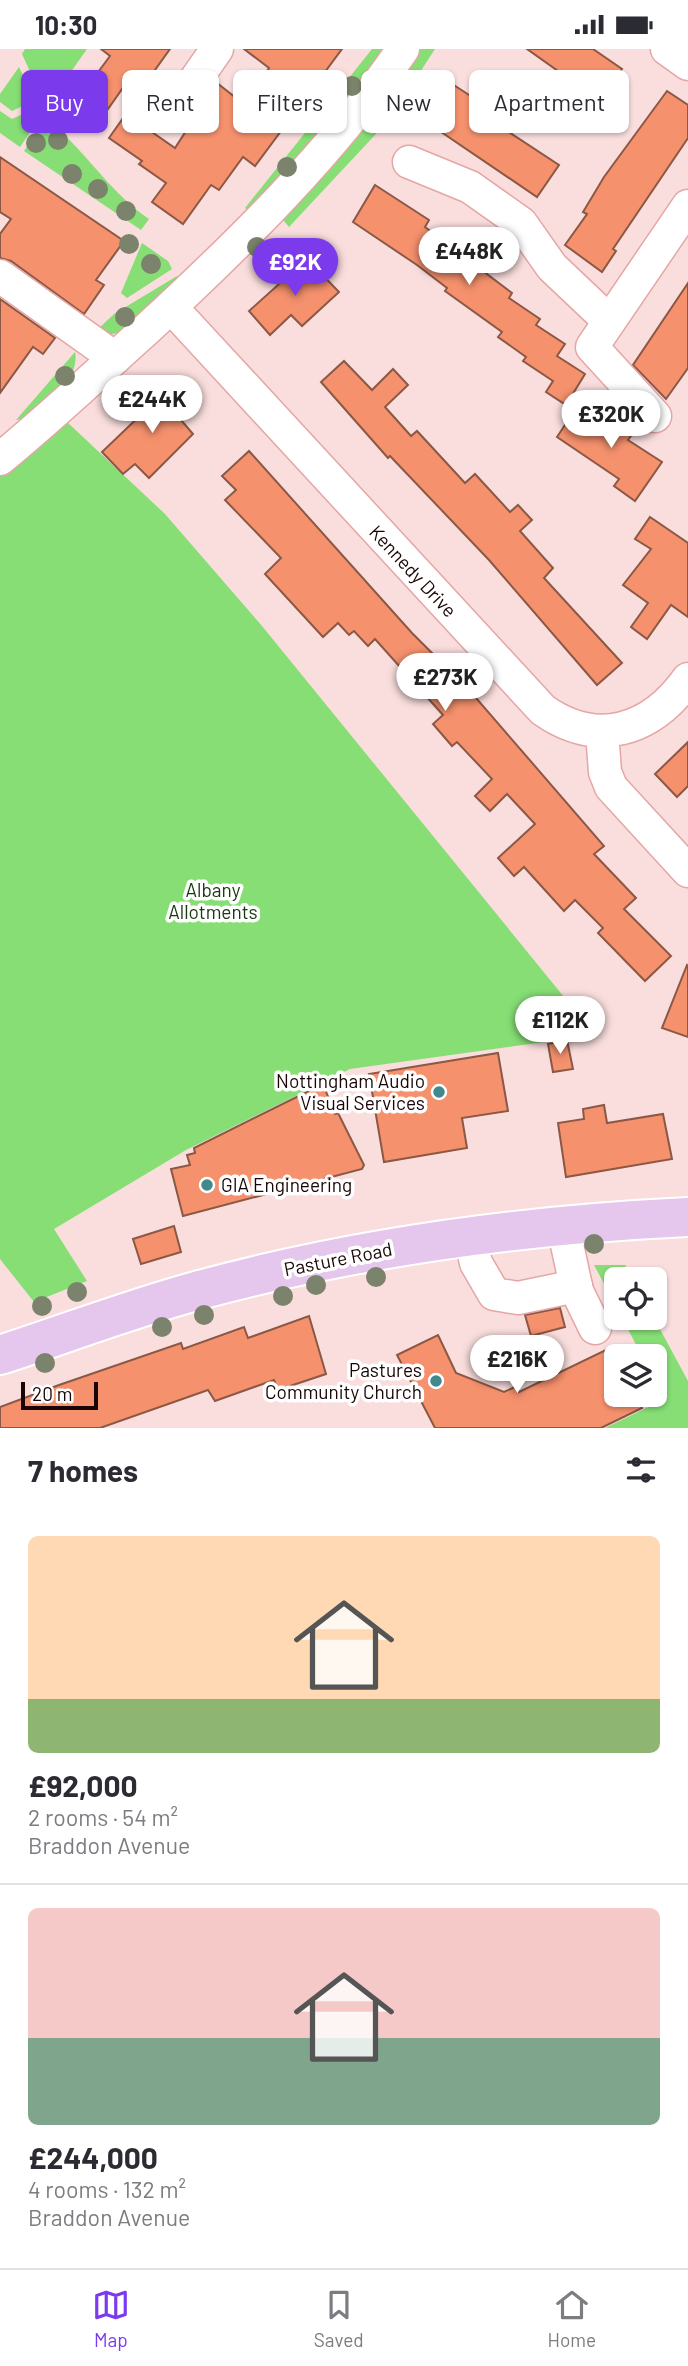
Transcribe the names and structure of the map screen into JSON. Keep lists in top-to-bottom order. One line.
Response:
{"streets":{"main road":["Pasture Road"],"street":["Kennedy Drive"]},"parks":["Albany Allotments"],"places":["Nottingham Audio Visual Services","GIA Engineering","Pastures Community Church"],"scale_bar":"20 m","page":{"status":"10:30","chip":["Buy","Rent","Filters","New","Apartment"],"price":["£448K","£92K","£244K","£320K","£273K","£112K","£216K"],"scale":"20 m","heading":"7 homes","list":[{"name":"£92,000","note":"2 rooms · 54 m² · Braddon Avenue"},{"name":"£244,000","note":"4 rooms · 132 m² · Braddon Avenue"}],"tabs":["Map","Saved","Home"]}}
